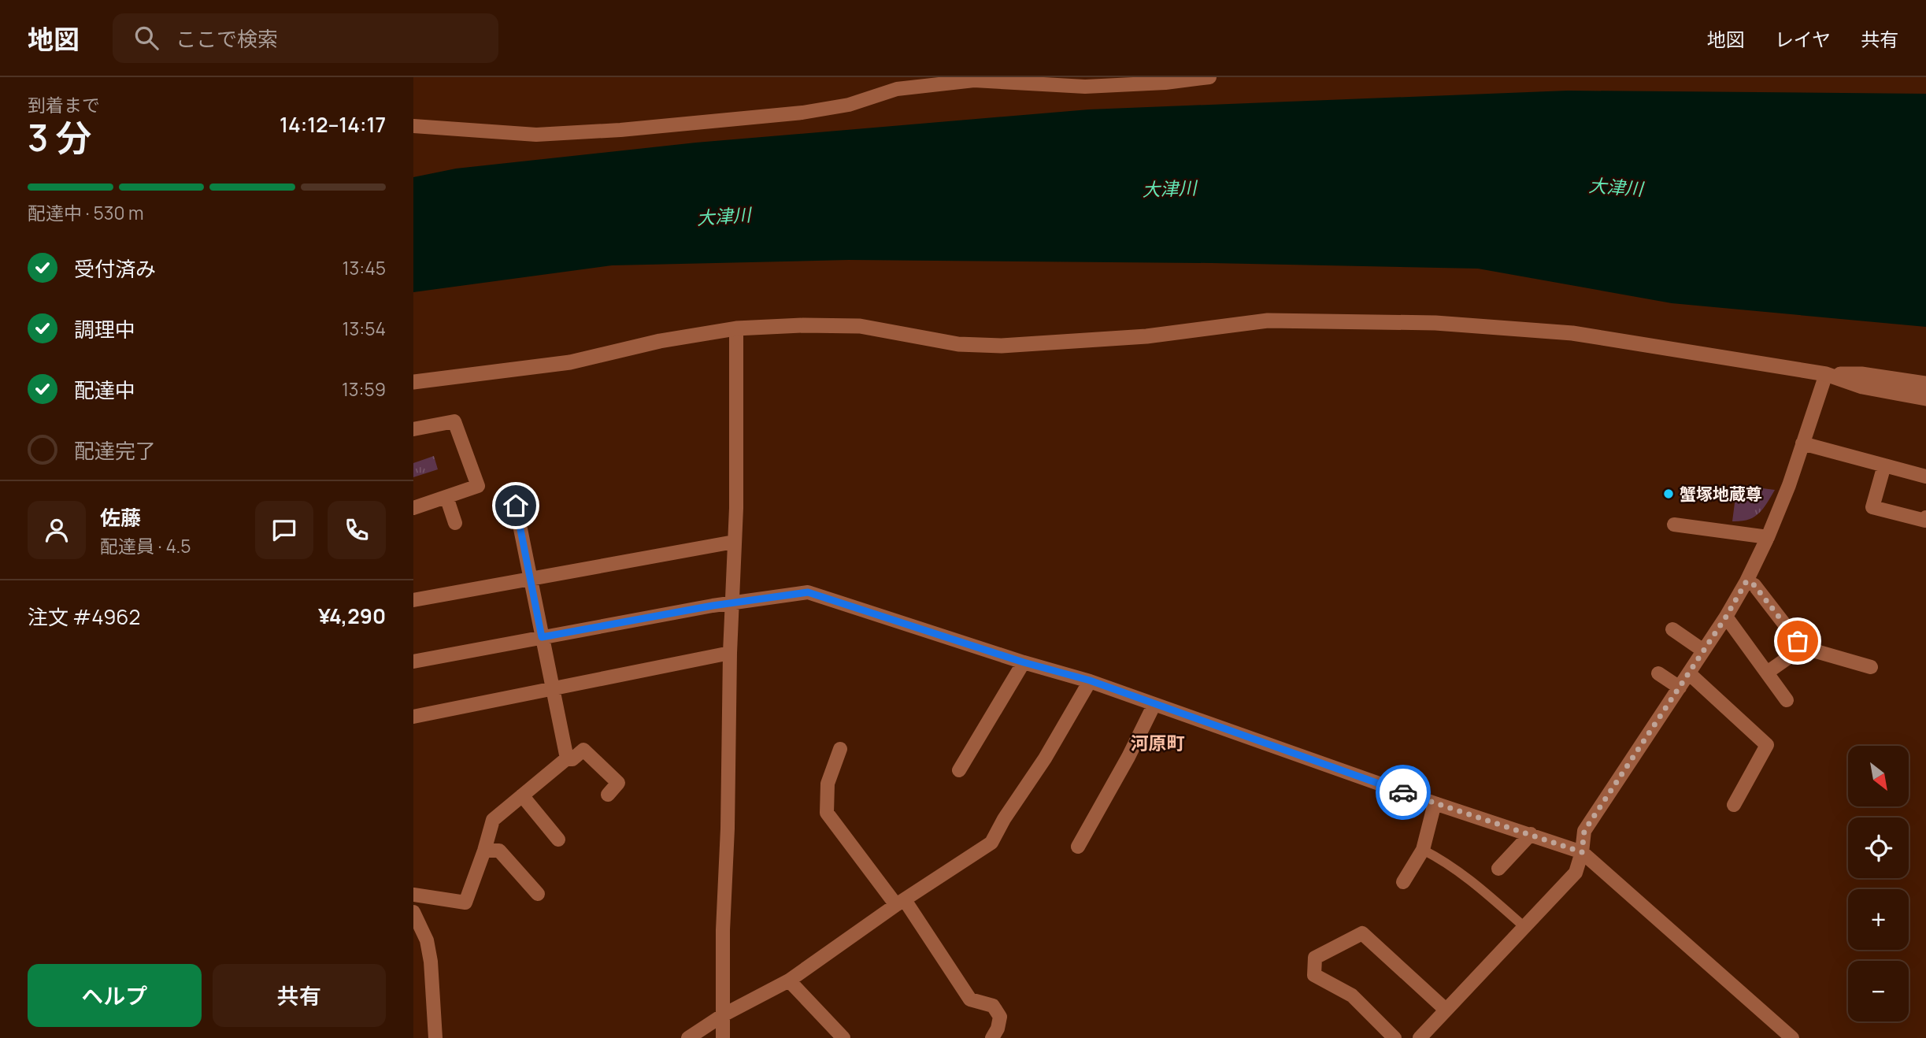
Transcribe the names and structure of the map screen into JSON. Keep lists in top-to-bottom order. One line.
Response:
{"districts":["河原町"],"water":["大津川"],"places":["蟹塚地蔵尊"],"north":"bottom right","page":{"header":"地図","search":"ここで検索","nav":["地図","レイヤ","共有"],"heading":["3 分","到着まで","14:12–14:17"],"panel":["佐藤","配達員 · 4.5","注文 #4962","¥4,290"],"bar":"配達中 · 530 m","list":[["受付済み","13:45"],["調理中","13:54"],["配達中","13:59"],"配達完了"],"map_buttons":["+","−"],"buttons":["ヘルプ","共有"]}}
